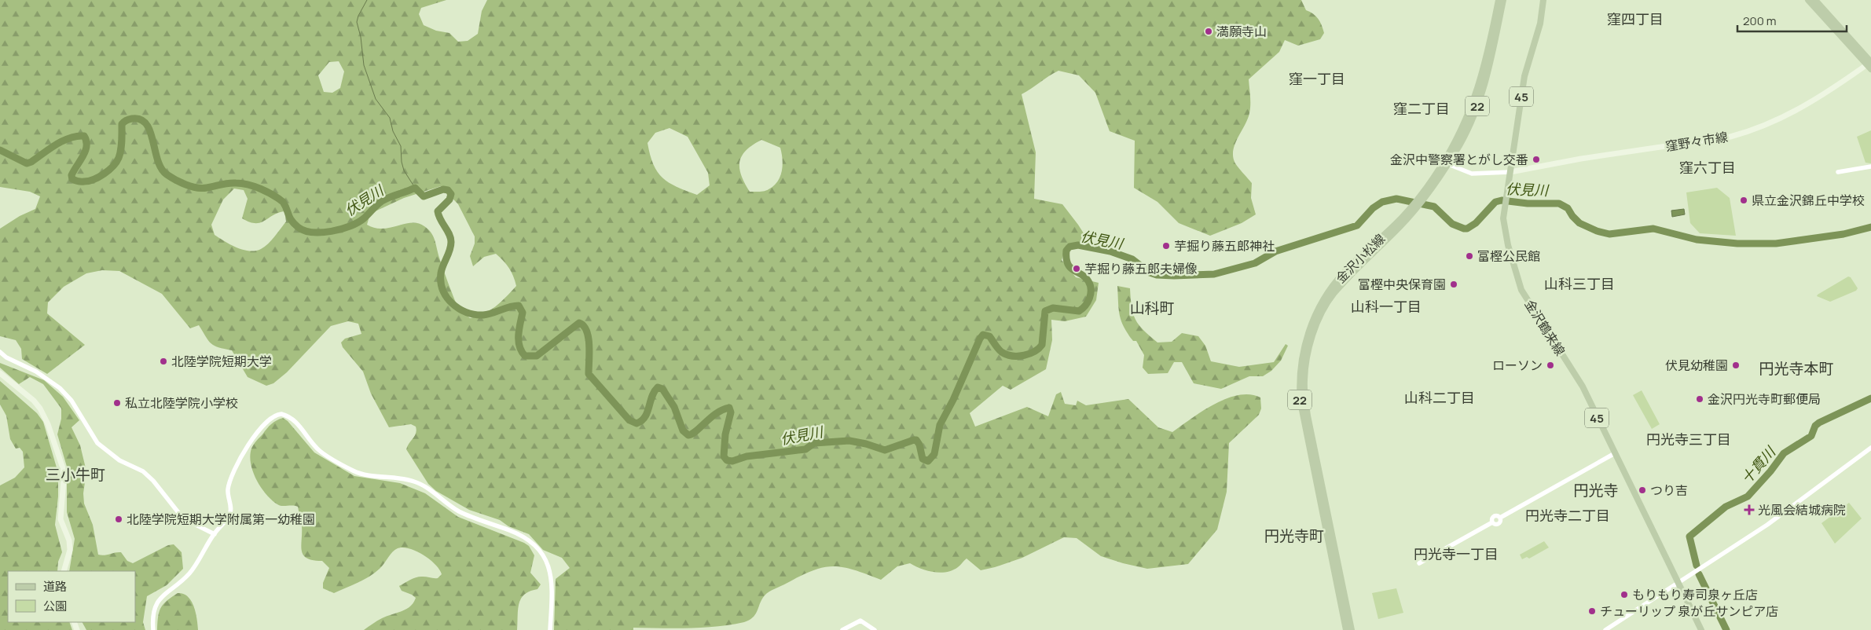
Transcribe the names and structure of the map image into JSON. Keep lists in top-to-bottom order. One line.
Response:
{"streets":{"main road":["45","22","窪野々市線","金沢小松線","金沢鶴来線"]},"crossings":[["窪野々市線","金沢鶴来線"]],"districts":["窪四丁目","窪一丁目","窪二丁目","窪六丁目","山科三丁目","山科一丁目","山科町","円光寺本町","山科二丁目","円光寺三丁目","三小牛町","円光寺","円光寺二丁目","円光寺町","円光寺一丁目"],"water":["伏見川","十貫川"],"places":{"other":["満願寺山","金沢中警察署とがし交番","県立金沢錦丘中学校","芋掘り藤五郎神社","富樫公民館","芋掘り藤五郎夫婦像","富樫中央保育園","北陸学院短期大学","ローソン","伏見幼稚園","金沢円光寺町郵便局","私立北陸学院小学校","つり吉","北陸学院短期大学附属第一幼稚園","もりもり寿司泉ヶ丘店","チューリップ 泉が丘サンピア店"],"health":["光風会結城病院"]},"legend":["道路","公園"],"scale_bar":"200 m"}
